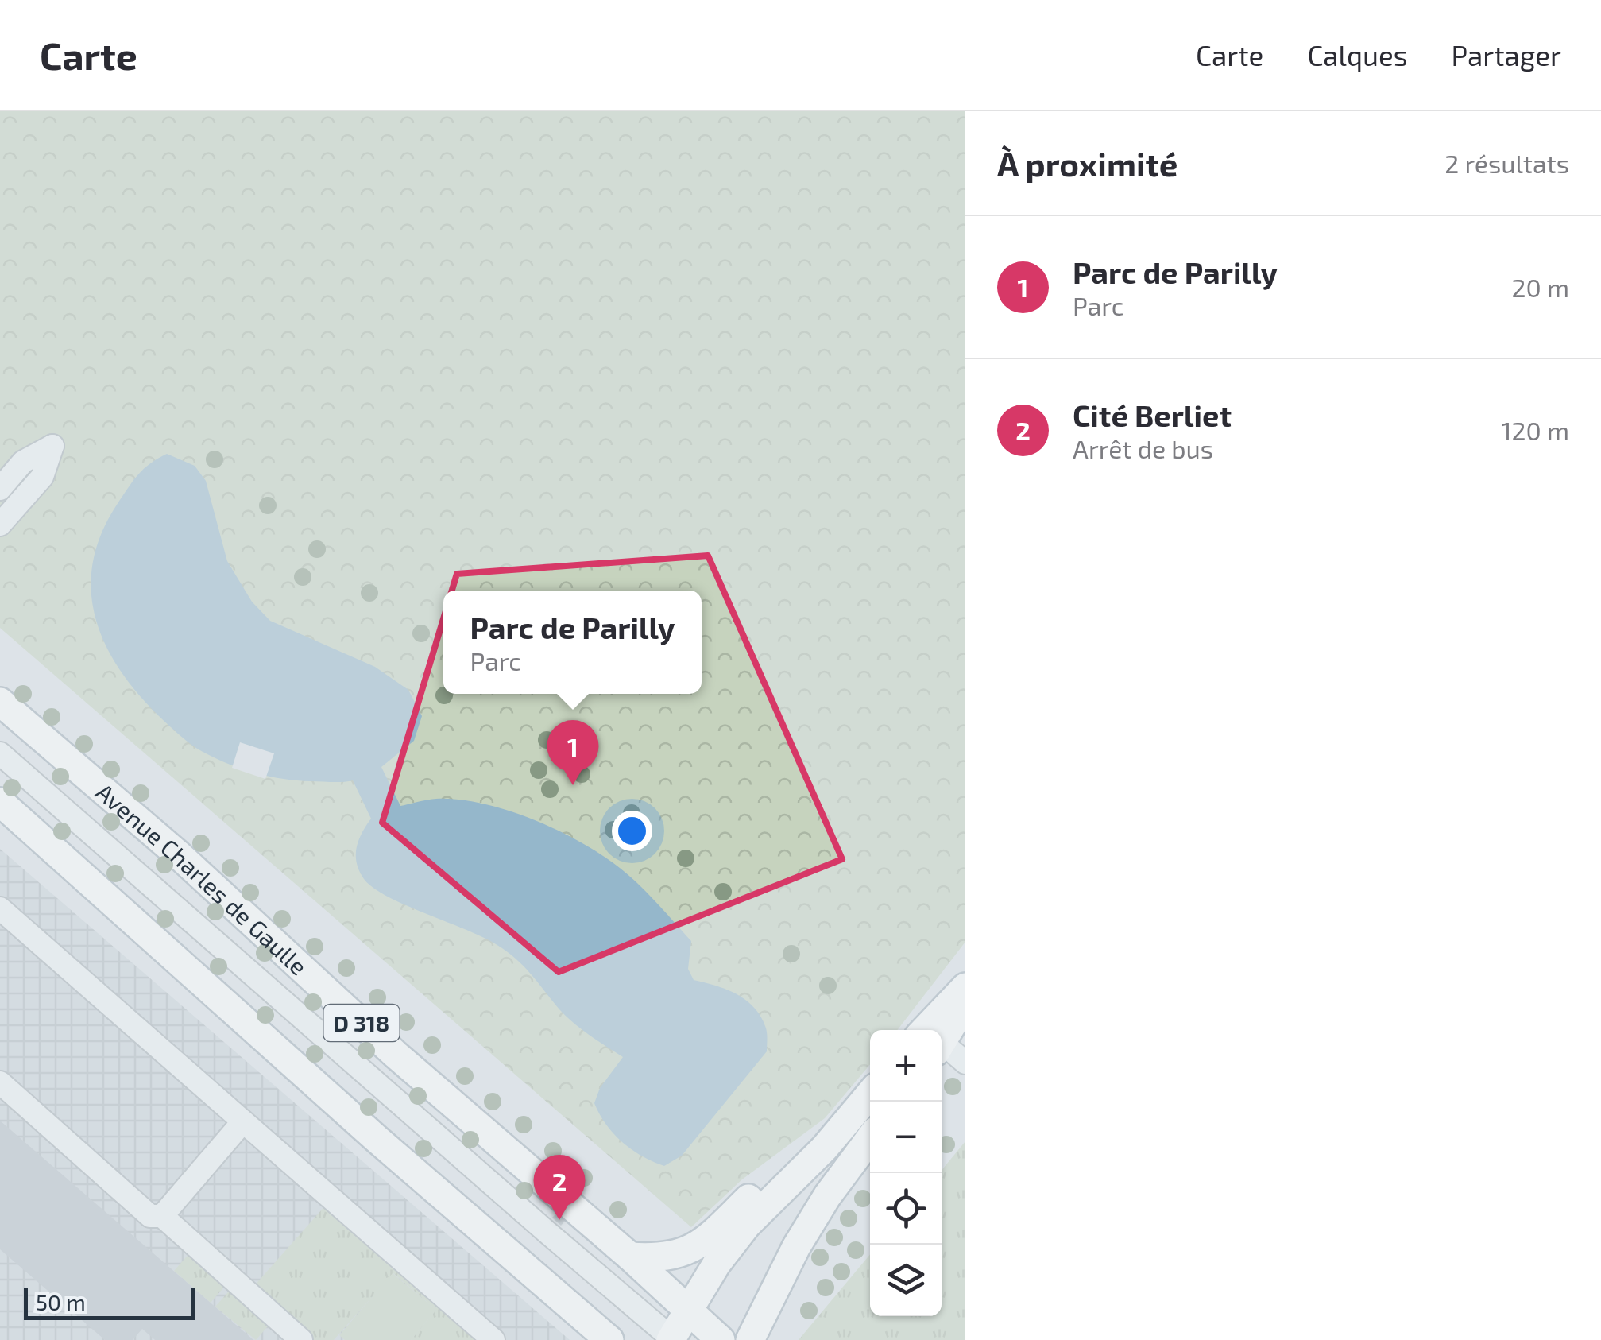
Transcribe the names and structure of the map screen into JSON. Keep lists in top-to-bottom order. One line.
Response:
{"streets":{"main road":["Avenue Charles de Gaulle","D 318"]},"scale_bar":"50 m","page":{"header":"Carte","nav":["Carte","Calques","Partager"],"heading":["À proximité","2 résultats"],"list":[{"mark":"1","name":"Parc de Parilly","note":"Parc","value":"20 m"},{"mark":"2","name":"Cité Berliet","note":"Arrêt de bus","value":"120 m"}],"popup":["Parc de Parilly","Parc"],"pins":["1","2"],"map_buttons":["+","−"],"scale":"50 m"}}
